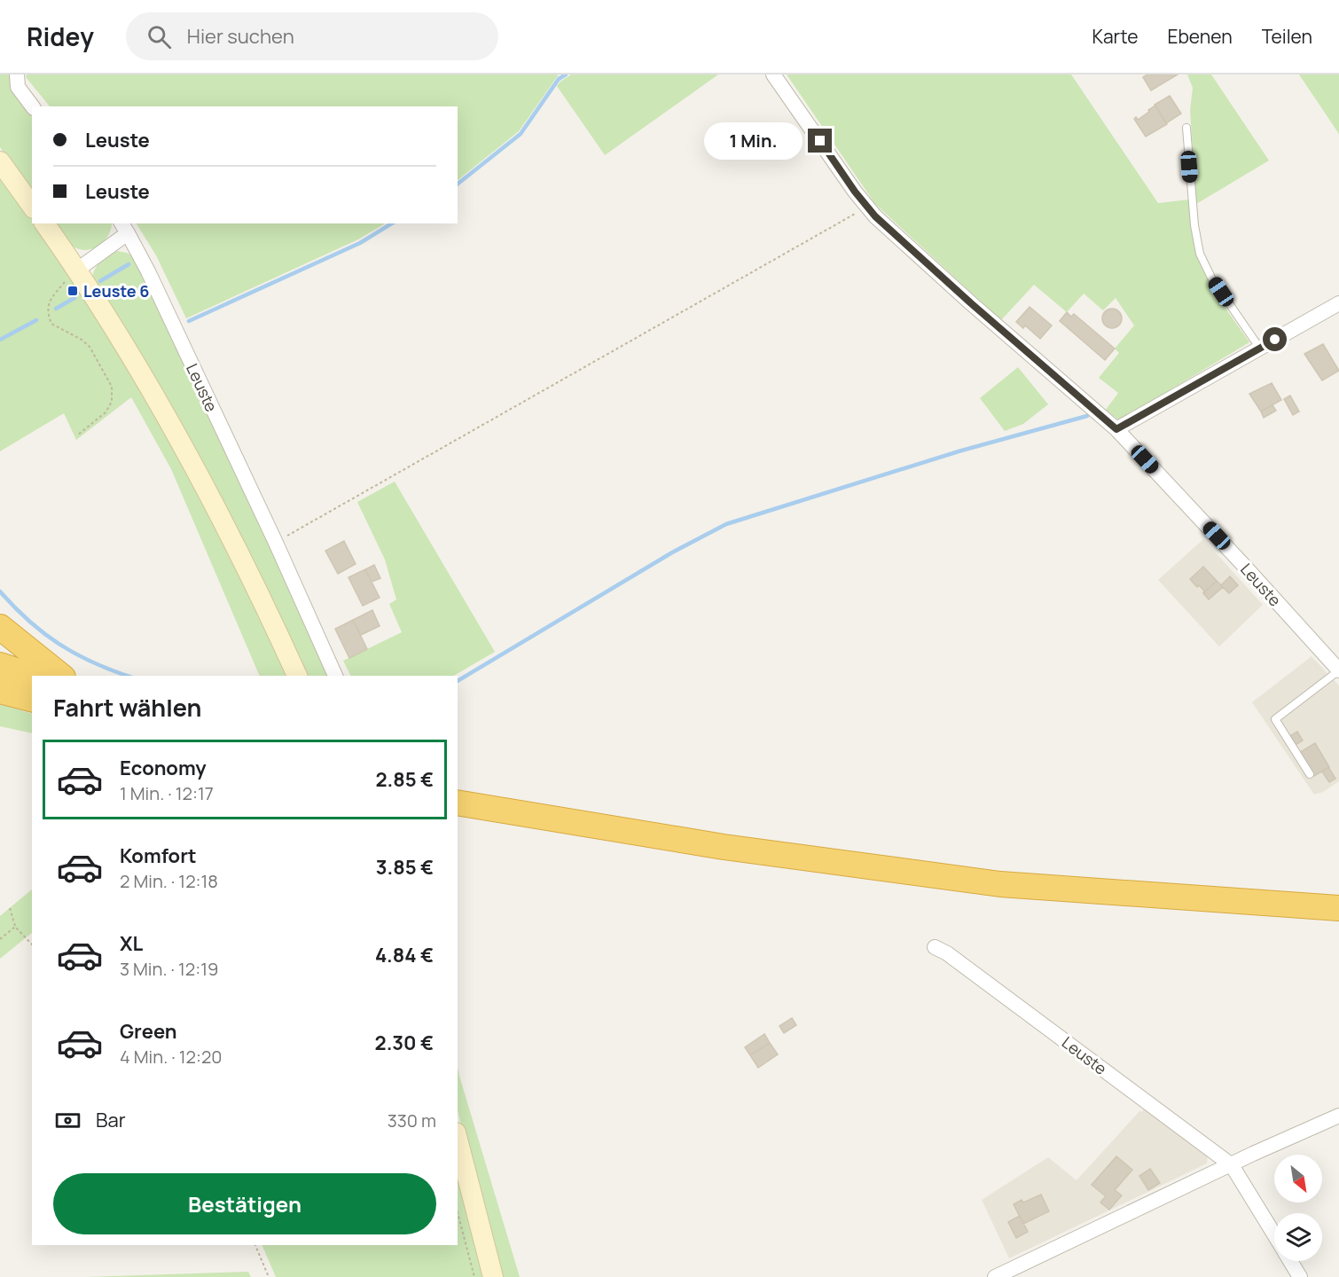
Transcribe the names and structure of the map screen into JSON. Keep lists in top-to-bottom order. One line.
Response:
{"streets":{"street":["Leuste"]},"places":{"transit":["Leuste 6"]},"north":"bottom right","page":{"header":"Ridey","search":"Hier suchen","nav":["Karte","Ebenen","Teilen"],"banner":["Leuste","Leuste"],"bubble":"1 Min.","heading":"Fahrt wählen","list":[{"name":"Economy","note":"1 Min. · 12:17","value":"2.85 €"},{"name":"Komfort","note":"2 Min. · 12:18","value":"3.85 €"},{"name":"XL","note":"3 Min. · 12:19","value":"4.84 €"},{"name":"Green","note":"4 Min. · 12:20","value":"2.30 €"}],"pay":["Bar","330 m"],"buttons":"Bestätigen"}}
